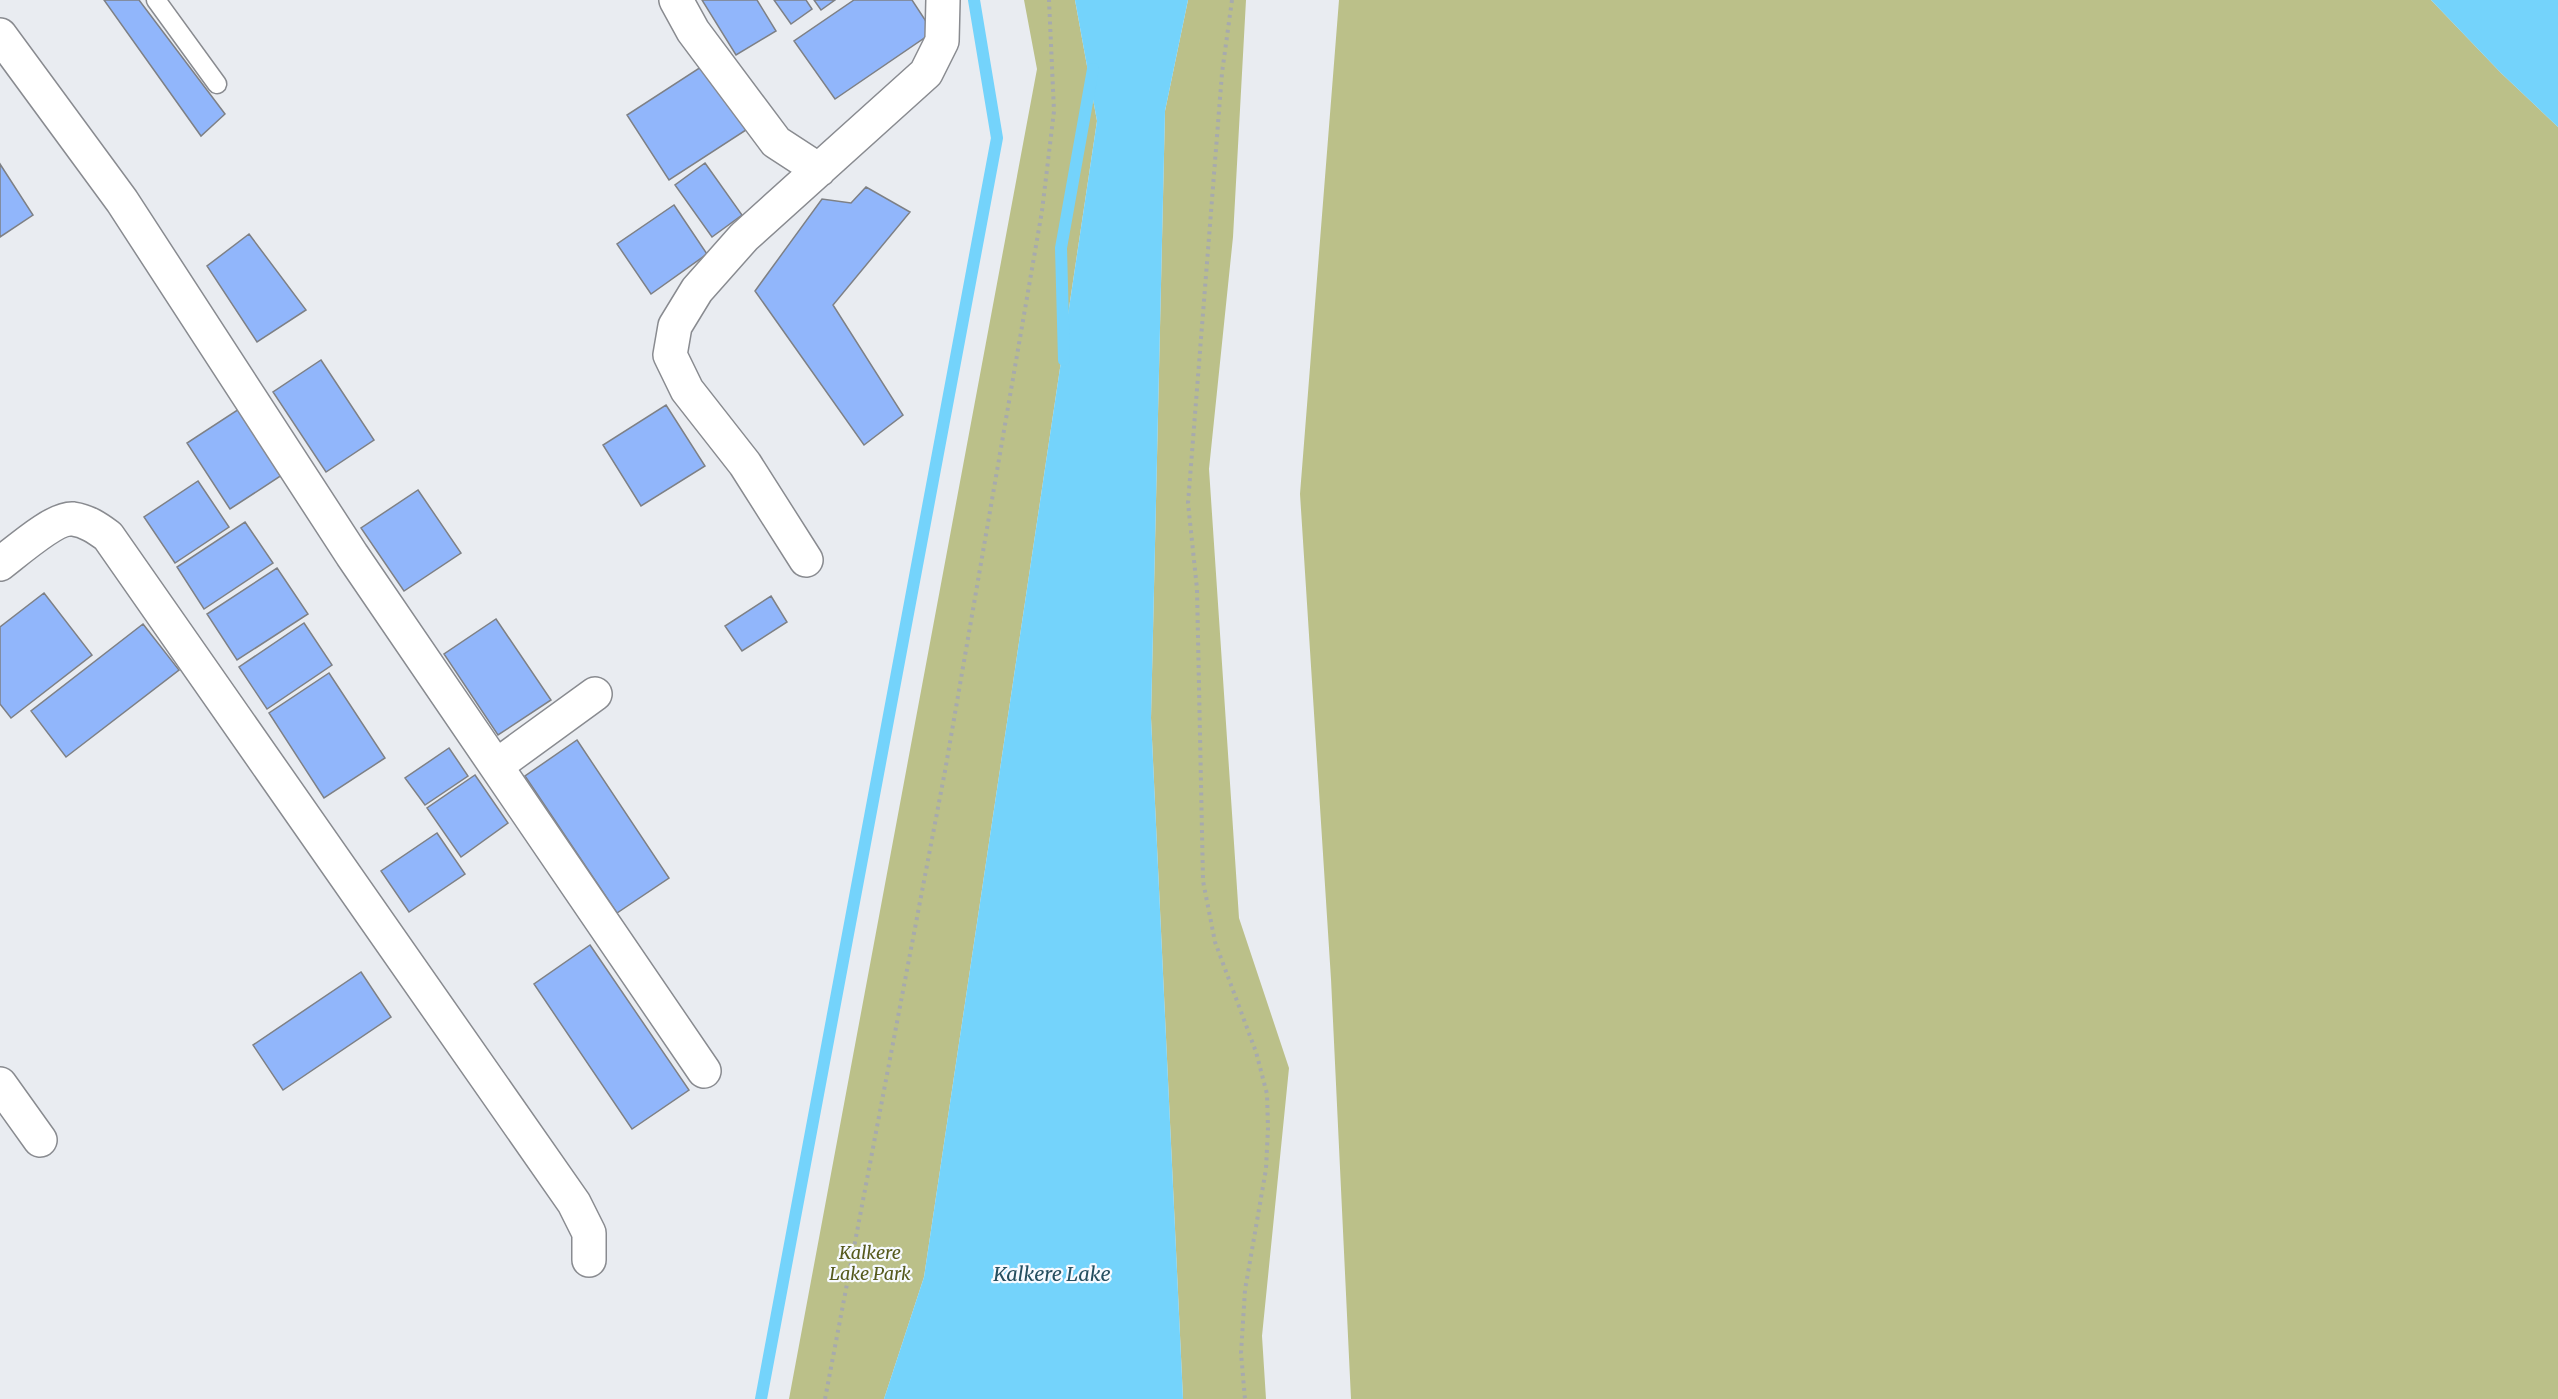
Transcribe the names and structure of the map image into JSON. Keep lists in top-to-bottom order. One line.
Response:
{"water":["Kalkere Lake"],"parks":["Kalkere Lake Park"]}
